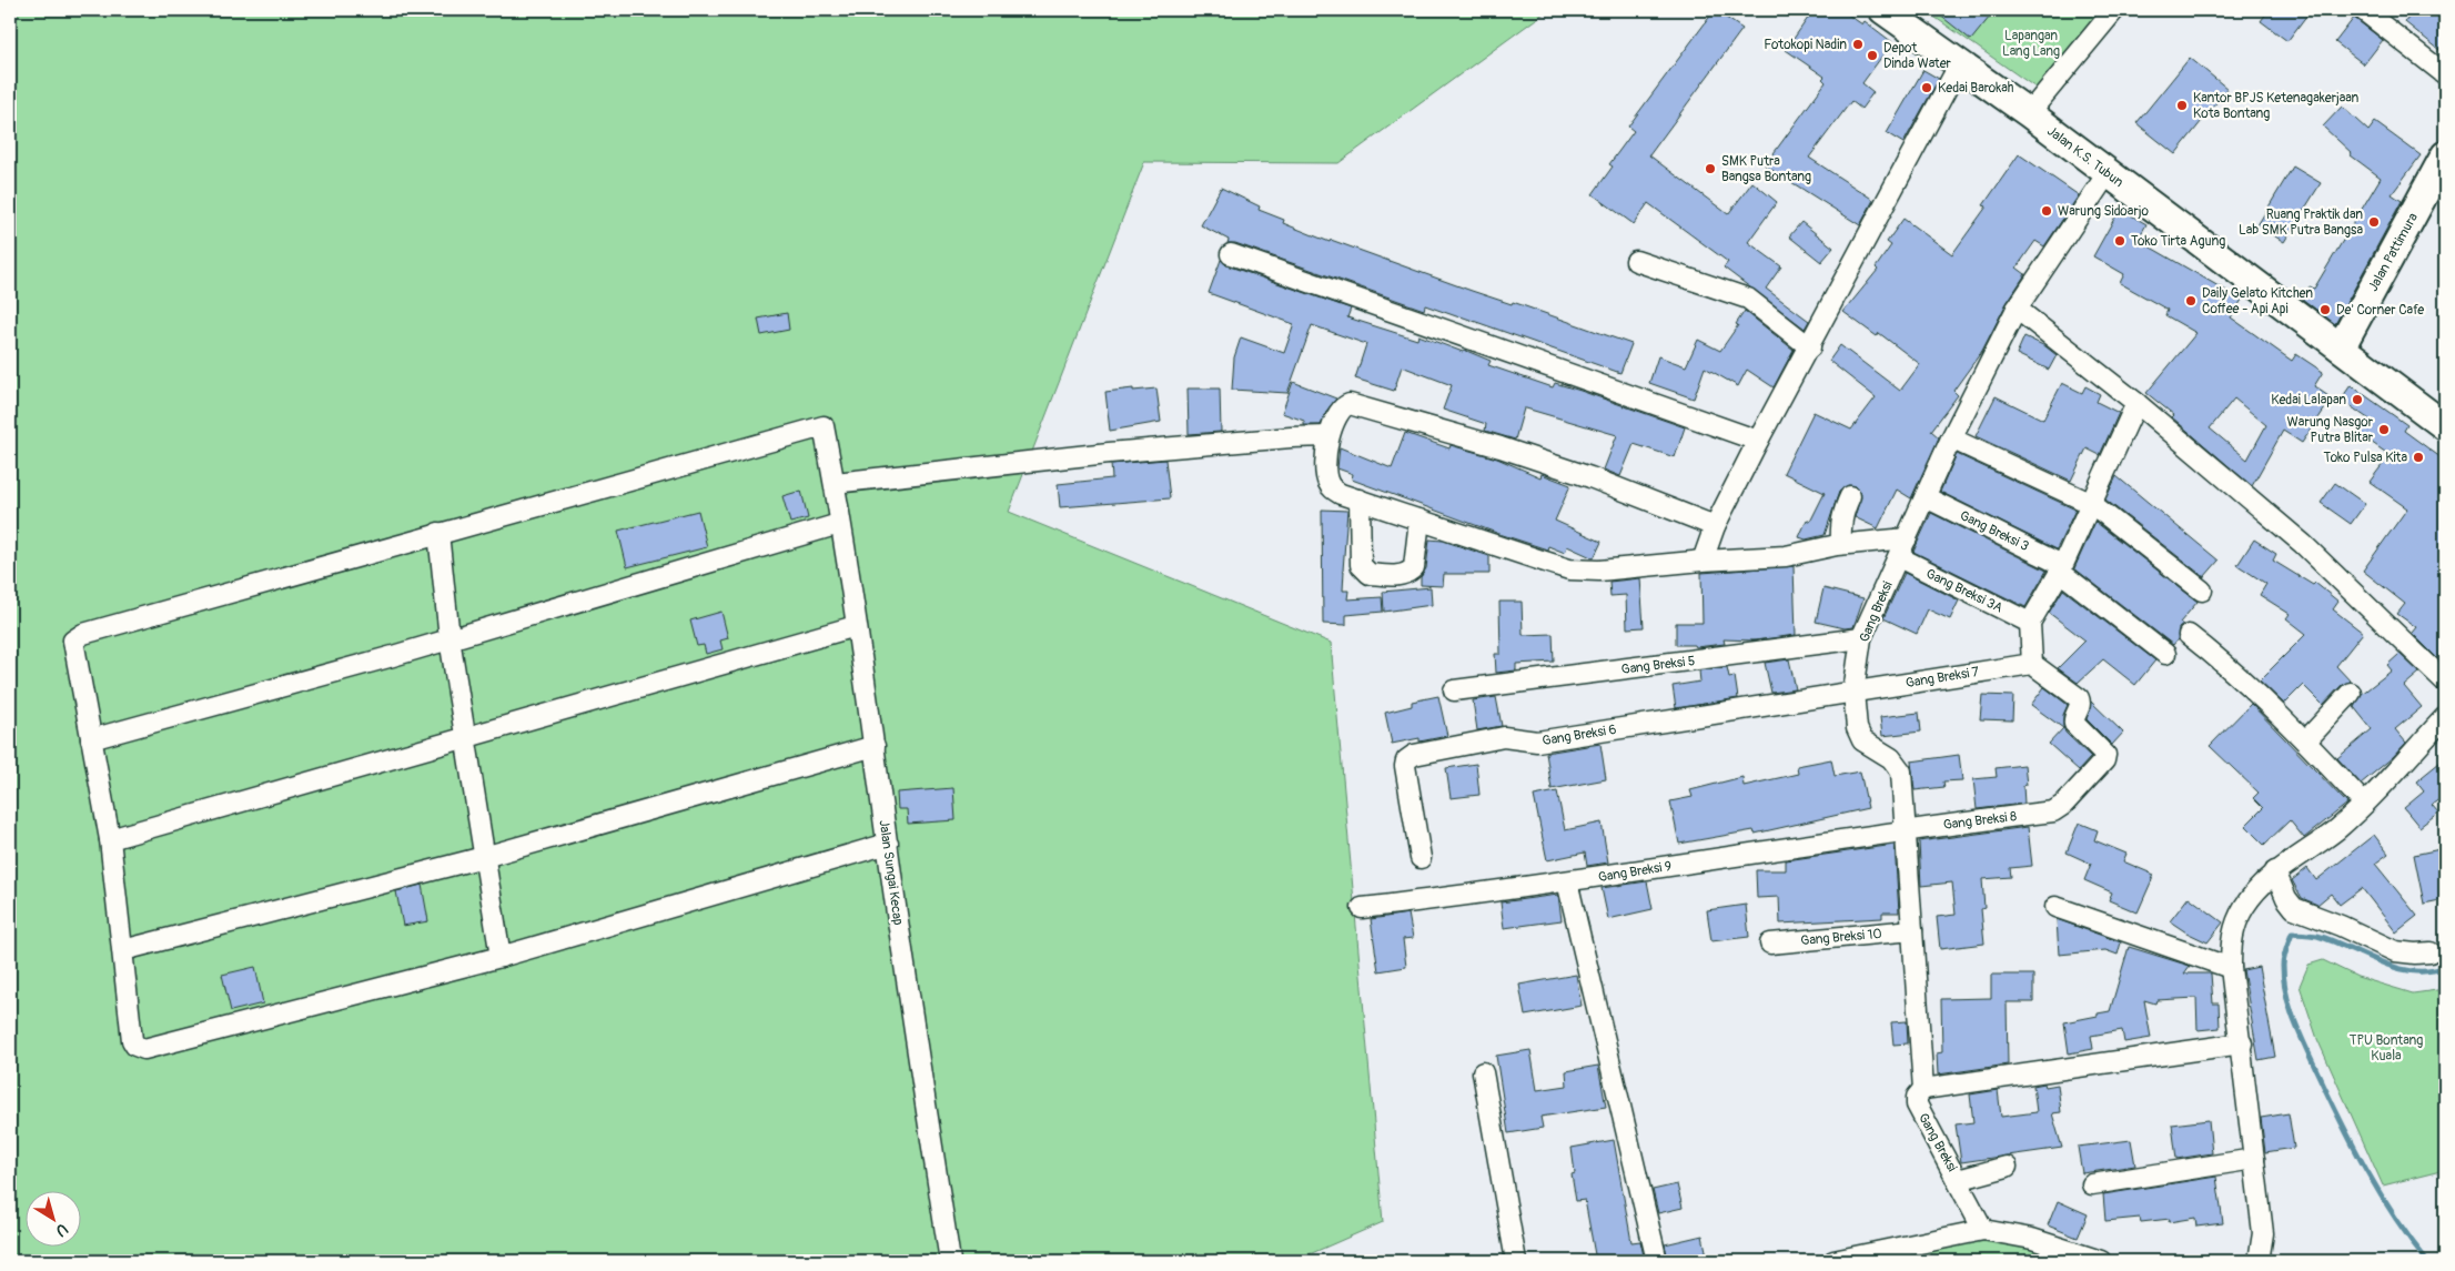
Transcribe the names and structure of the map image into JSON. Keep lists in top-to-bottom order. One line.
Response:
{"streets":{"street":["Jalan K.S. Tubun","Jalan Pattimura","Gang Breksi 3","Gang Breksi 3A","Gang Breksi","Gang Breksi 5","Gang Breksi 7","Gang Breksi 6","Gang Breksi 8","Gang Breksi 9","Jalan Sungai Kecap","Gang Breksi 10"]},"crossings":[["Jalan K.S. Tubun","Jalan Pattimura"],["Jalan K.S. Tubun","Gang Breksi"],["Gang Breksi 3","Gang Breksi"],["Gang Breksi 3A","Gang Breksi"],["Gang Breksi","Gang Breksi 5"],["Gang Breksi","Gang Breksi 7"],["Gang Breksi","Gang Breksi 6"],["Gang Breksi","Gang Breksi 8"],["Gang Breksi","Gang Breksi 9"],["Gang Breksi","Gang Breksi 10"],["Gang Breksi 7","Gang Breksi 6"],["Gang Breksi 7","Gang Breksi 8"],["Gang Breksi 8","Gang Breksi 9"]],"parks":["Lapangan Lang Lang","TPU Bontang Kuala"],"places":["Fotokopi Nadin","Depot Dinda Water","Kedai Barokah","Kantor BPJS Ketenagakerjaan Kota Bontang","SMK Putra Bangsa Bontang","Warung Sidoarjo","Ruang Praktik dan Lab SMK Putra Bangsa","Toko Tirta Agung","Daily Gelato Kitchen Coffee - Api Api","De' Corner Cafe","Kedai Lalapan","Warung Nasgor Putra Blitar","Toko Pulsa Kita"],"north":"bottom right"}
